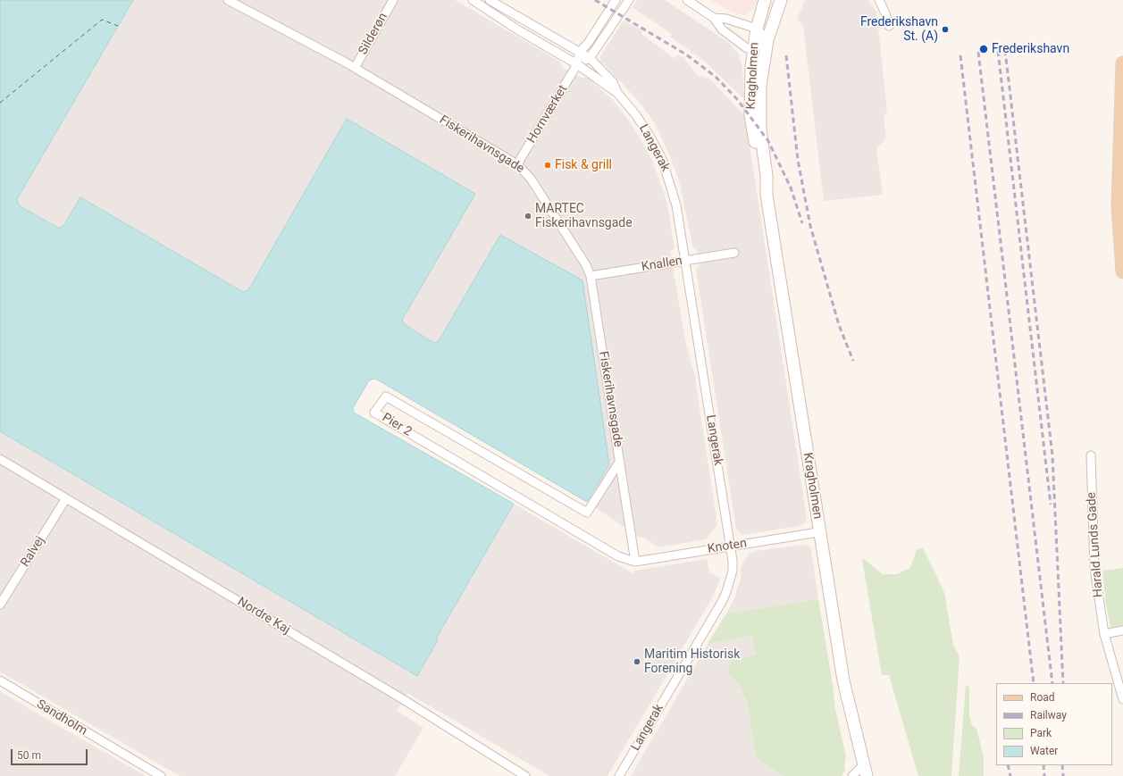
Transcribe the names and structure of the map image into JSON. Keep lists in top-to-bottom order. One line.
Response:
{"streets":{"street":["Silderøn","Kragholmen","Hornværket","Fiskerihavnsgade","Langerak","Knallen","Pier 2","Harald Lunds Gade","Knoten","Ralvej","Nordre Kaj","Sandholm"]},"crossings":[["Silderøn","Fiskerihavnsgade"],["Kragholmen","Knoten"],["Hornværket","Fiskerihavnsgade"],["Hornværket","Langerak"],["Fiskerihavnsgade","Knallen"],["Fiskerihavnsgade","Pier 2"],["Fiskerihavnsgade","Knoten"],["Langerak","Knallen"],["Langerak","Knoten"],["Pier 2","Knoten"],["Ralvej","Nordre Kaj"]],"places":["Frederikshavn St. (A)","Frederikshavn","Fisk & grill","MARTEC Fiskerihavnsgade","Maritim Historisk Forening"],"legend":["Road","Railway","Park","Water"],"scale_bar":"50 m"}
